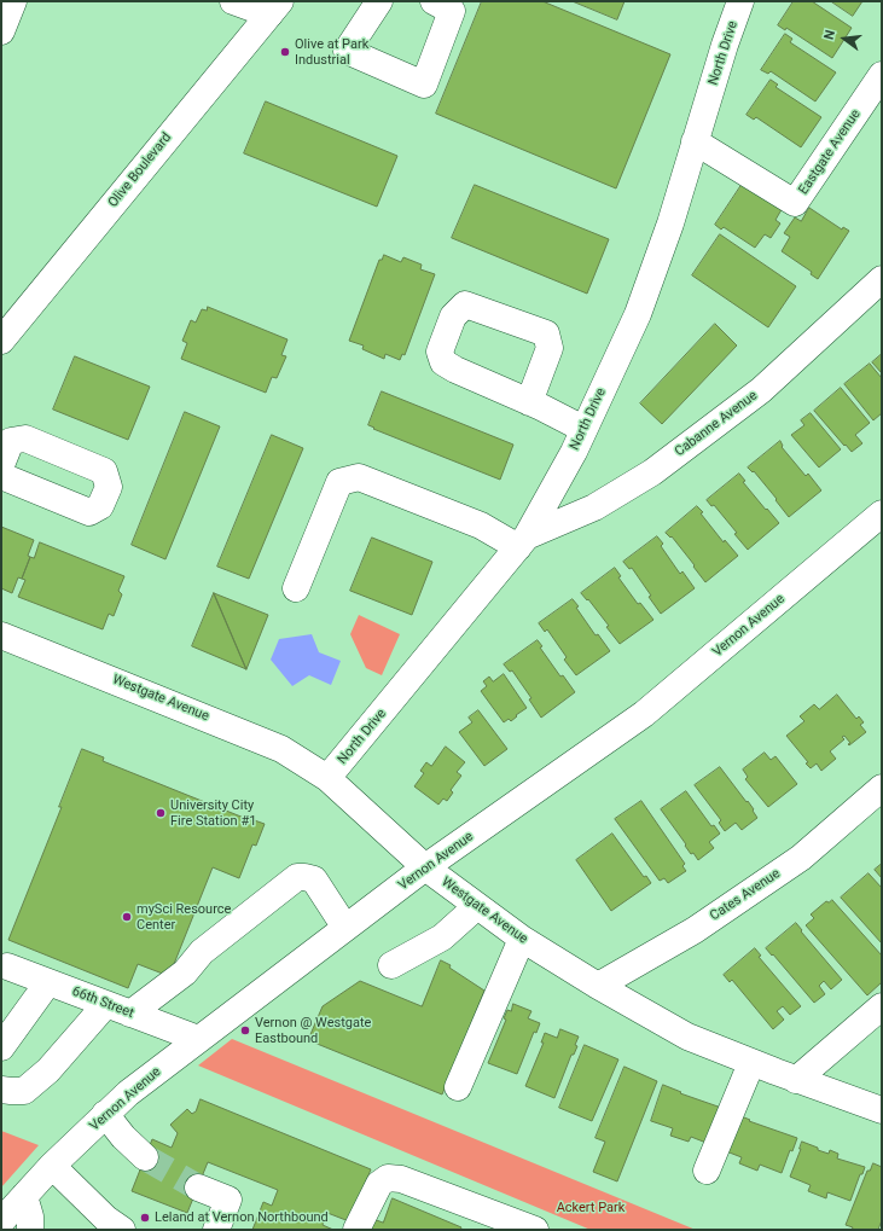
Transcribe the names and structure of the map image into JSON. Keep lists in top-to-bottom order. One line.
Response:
{"streets":{"street":["North Drive","Eastgate Avenue","Olive Boulevard","Cabanne Avenue","Vernon Avenue","Westgate Avenue","Cates Avenue","66th Street"]},"crossings":[["North Drive","Eastgate Avenue"],["North Drive","Cabanne Avenue"],["North Drive","Westgate Avenue"],["Vernon Avenue","Westgate Avenue"],["Vernon Avenue","66th Street"],["Westgate Avenue","Cates Avenue"]],"parks":["Ackert Park"],"places":["Olive at Park Industrial","University City Fire Station #1","mySci Resource Center","Vernon @ Westgate Eastbound","Leland at Vernon Northbound"],"north":"left"}
